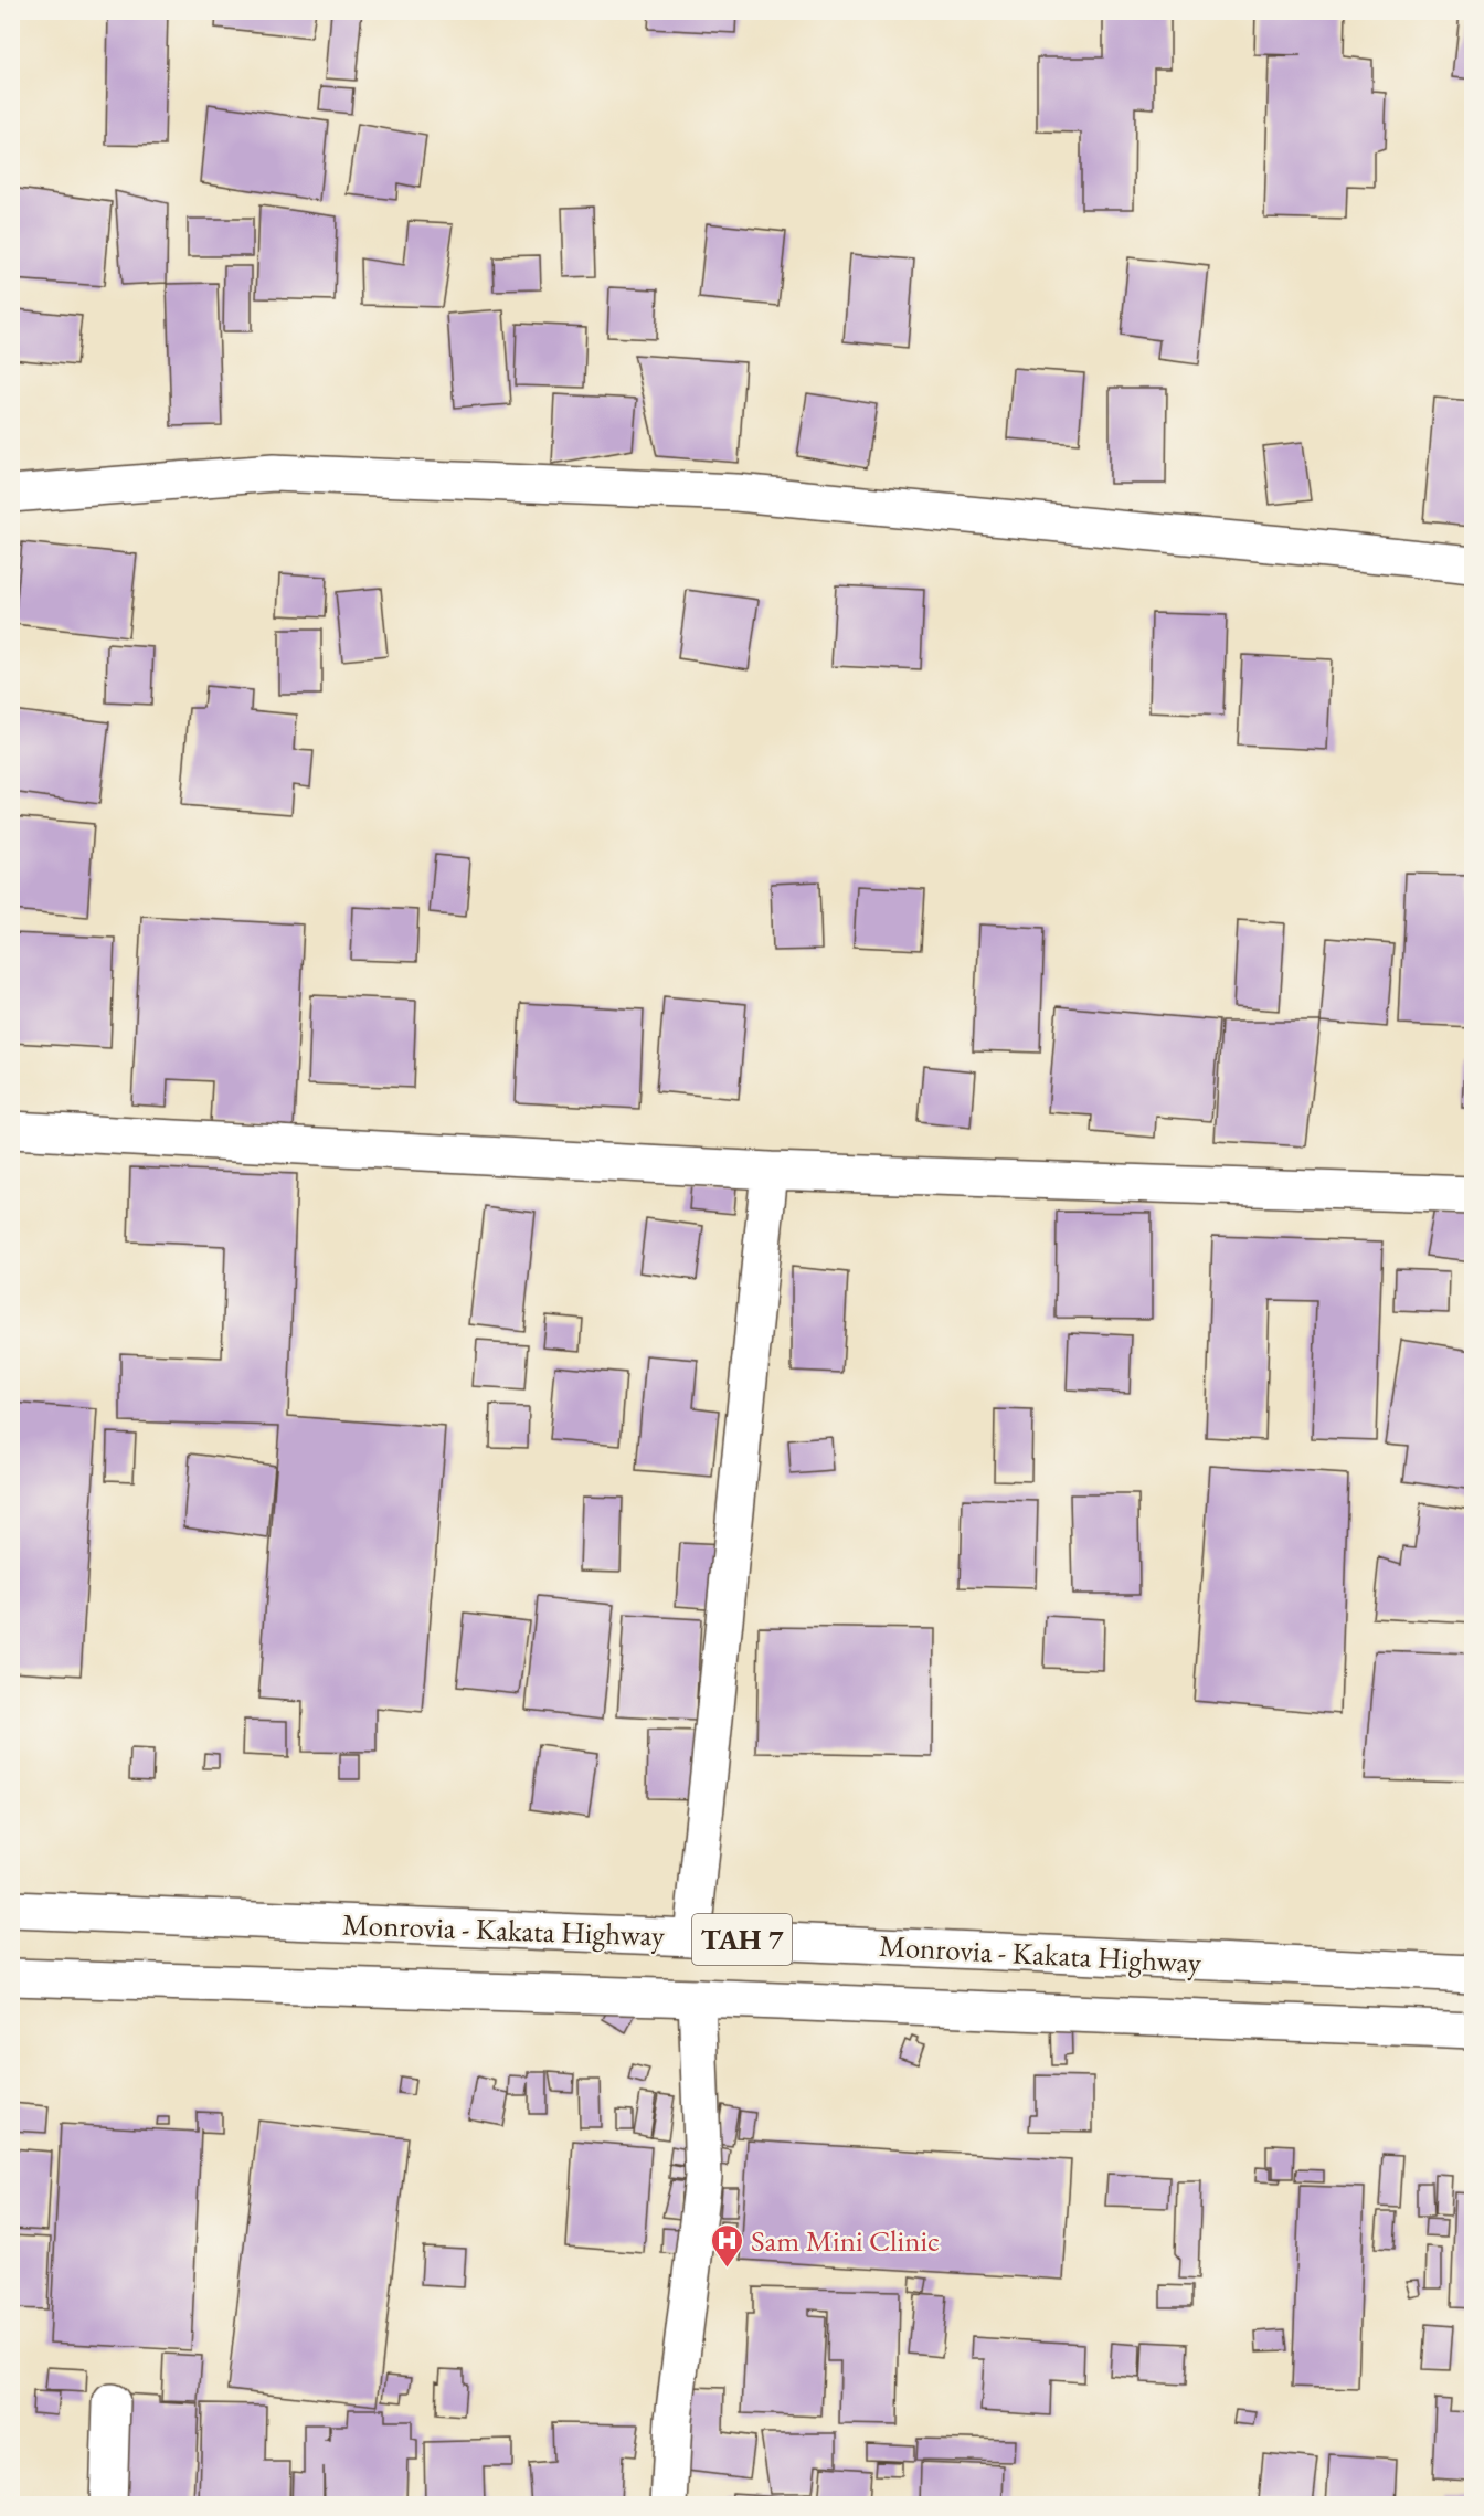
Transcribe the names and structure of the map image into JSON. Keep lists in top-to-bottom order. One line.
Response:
{"streets":{"main road":["Monrovia - Kakata Highway","TAH 7"]},"places":{"hospital":["Sam Mini Clinic"]}}
